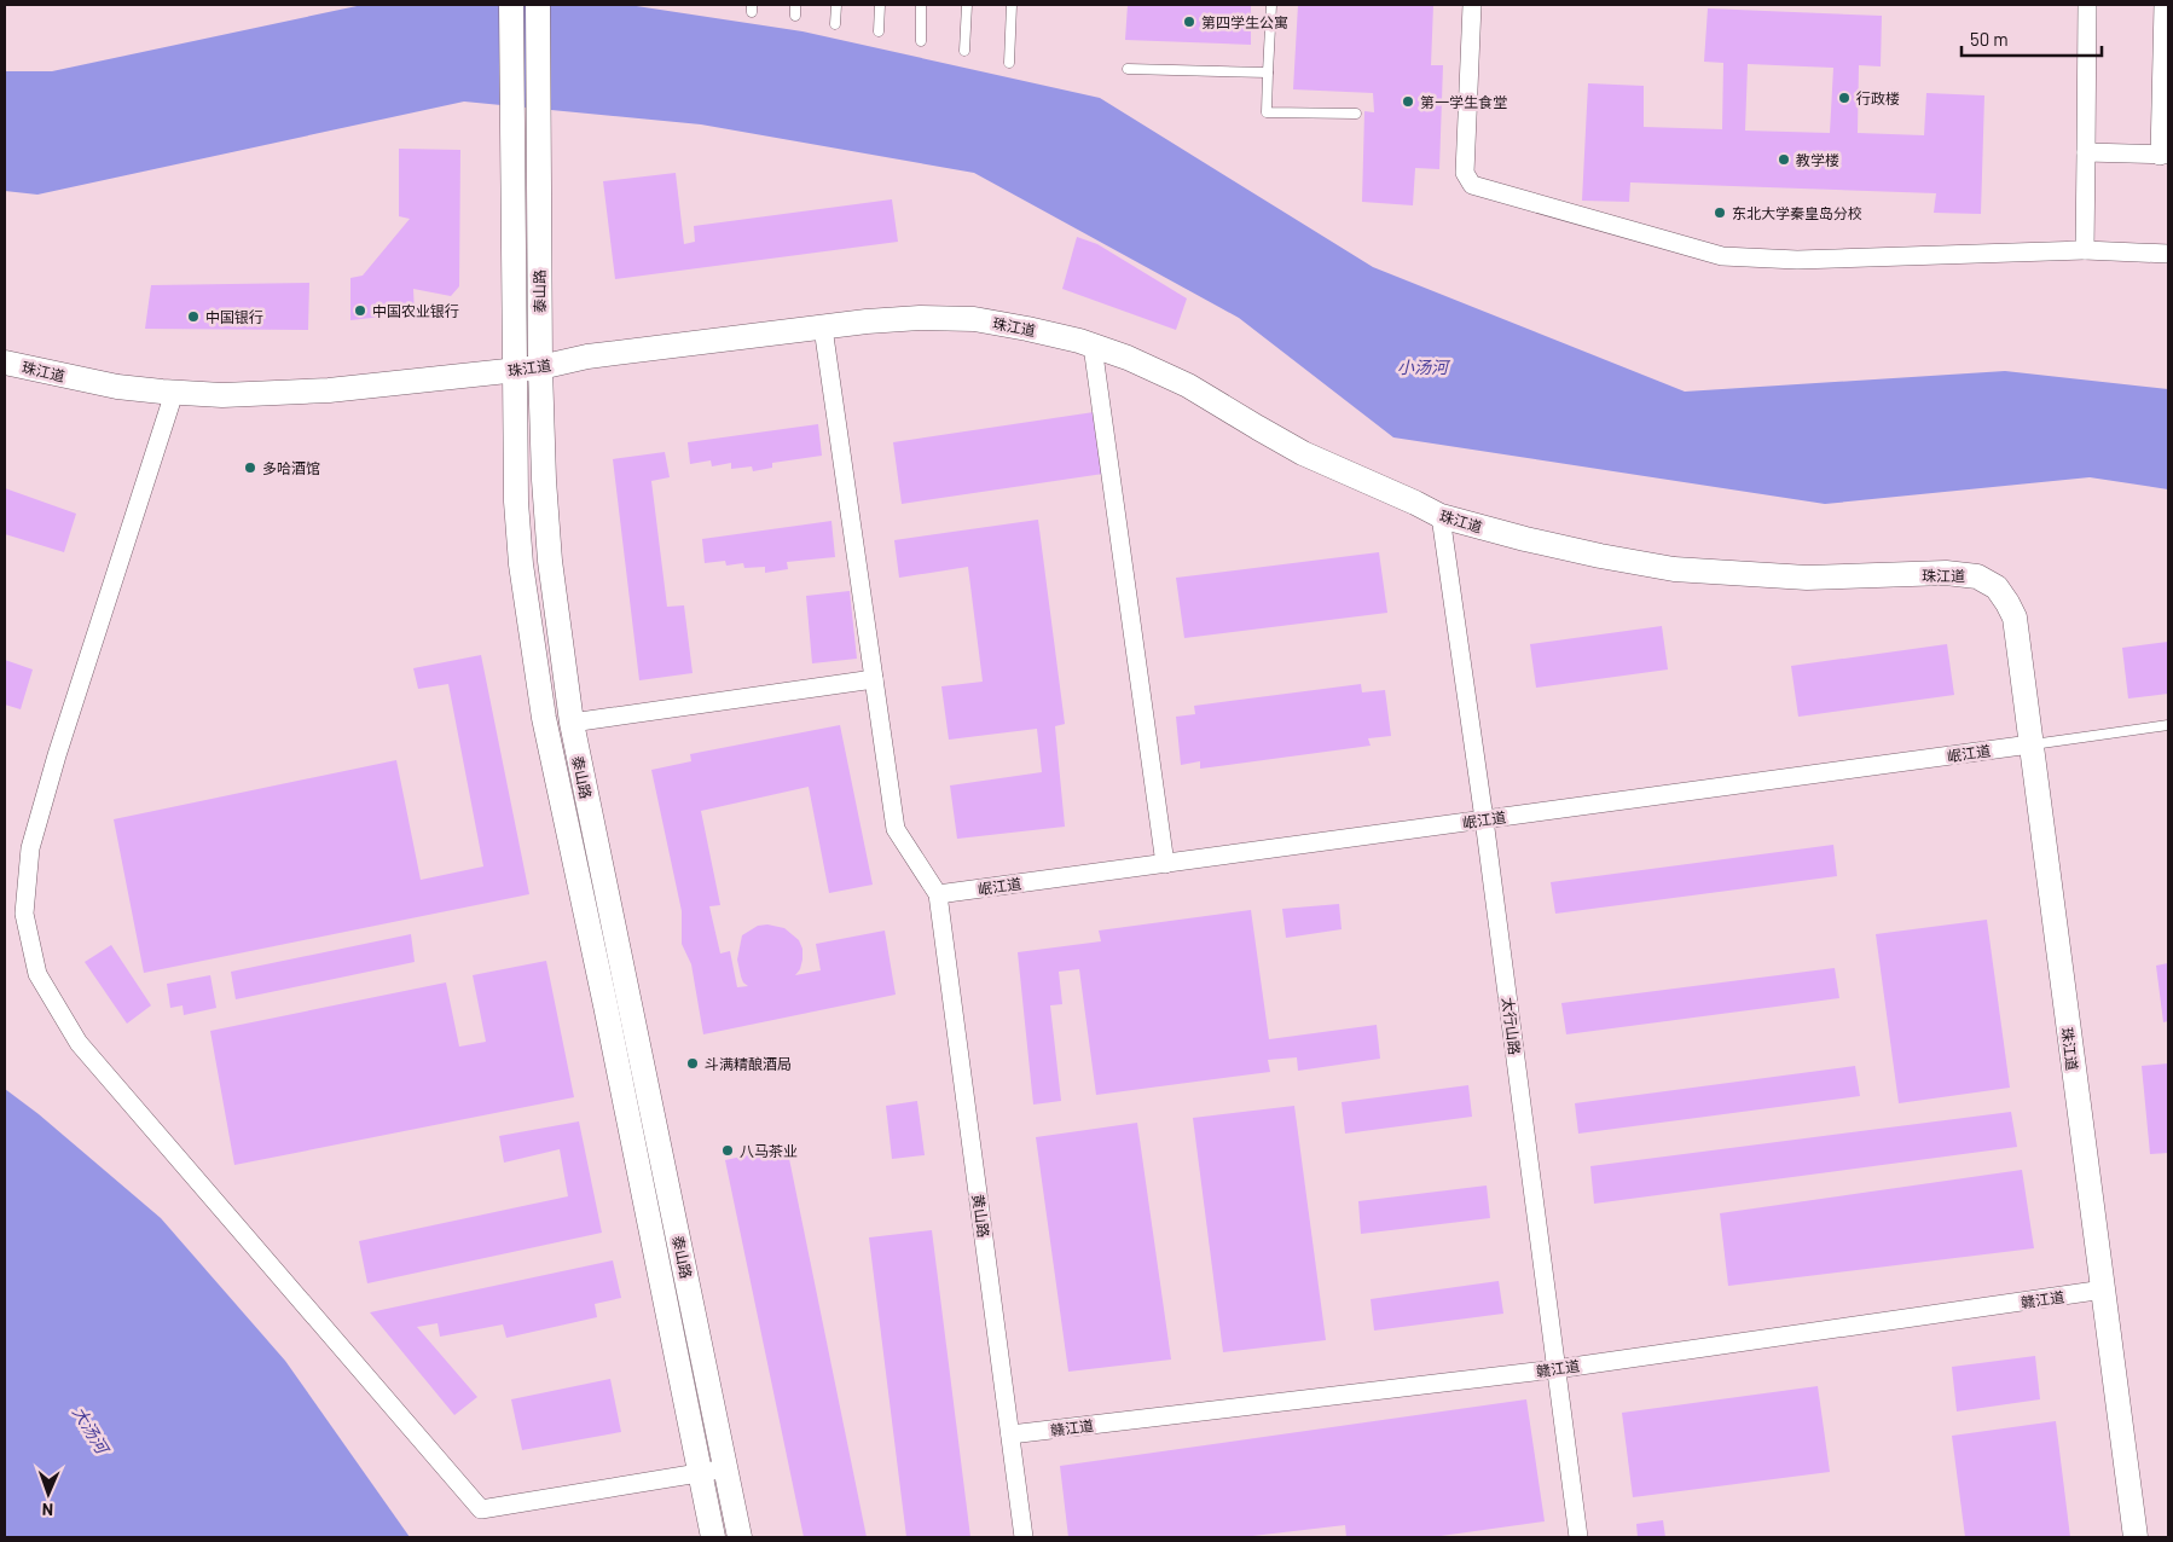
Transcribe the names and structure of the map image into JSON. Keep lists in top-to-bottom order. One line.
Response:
{"streets":{"street":["泰山路","珠江道","岷江道","太行山路","黄山路","赣江道"]},"crossings":[["泰山路","珠江道"],["珠江道","岷江道"],["珠江道","太行山路"],["珠江道","赣江道"],["岷江道","太行山路"],["岷江道","黄山路"],["太行山路","赣江道"],["黄山路","赣江道"]],"water":["小汤河","大汤河"],"places":["第四学生公寓","行政楼","第一学生食堂","教学楼","东北大学秦皇岛分校","中国农业银行","中国银行","多哈酒馆","斗满精酿酒局","八马茶业"],"scale_bar":"50 m","north":"bottom"}
